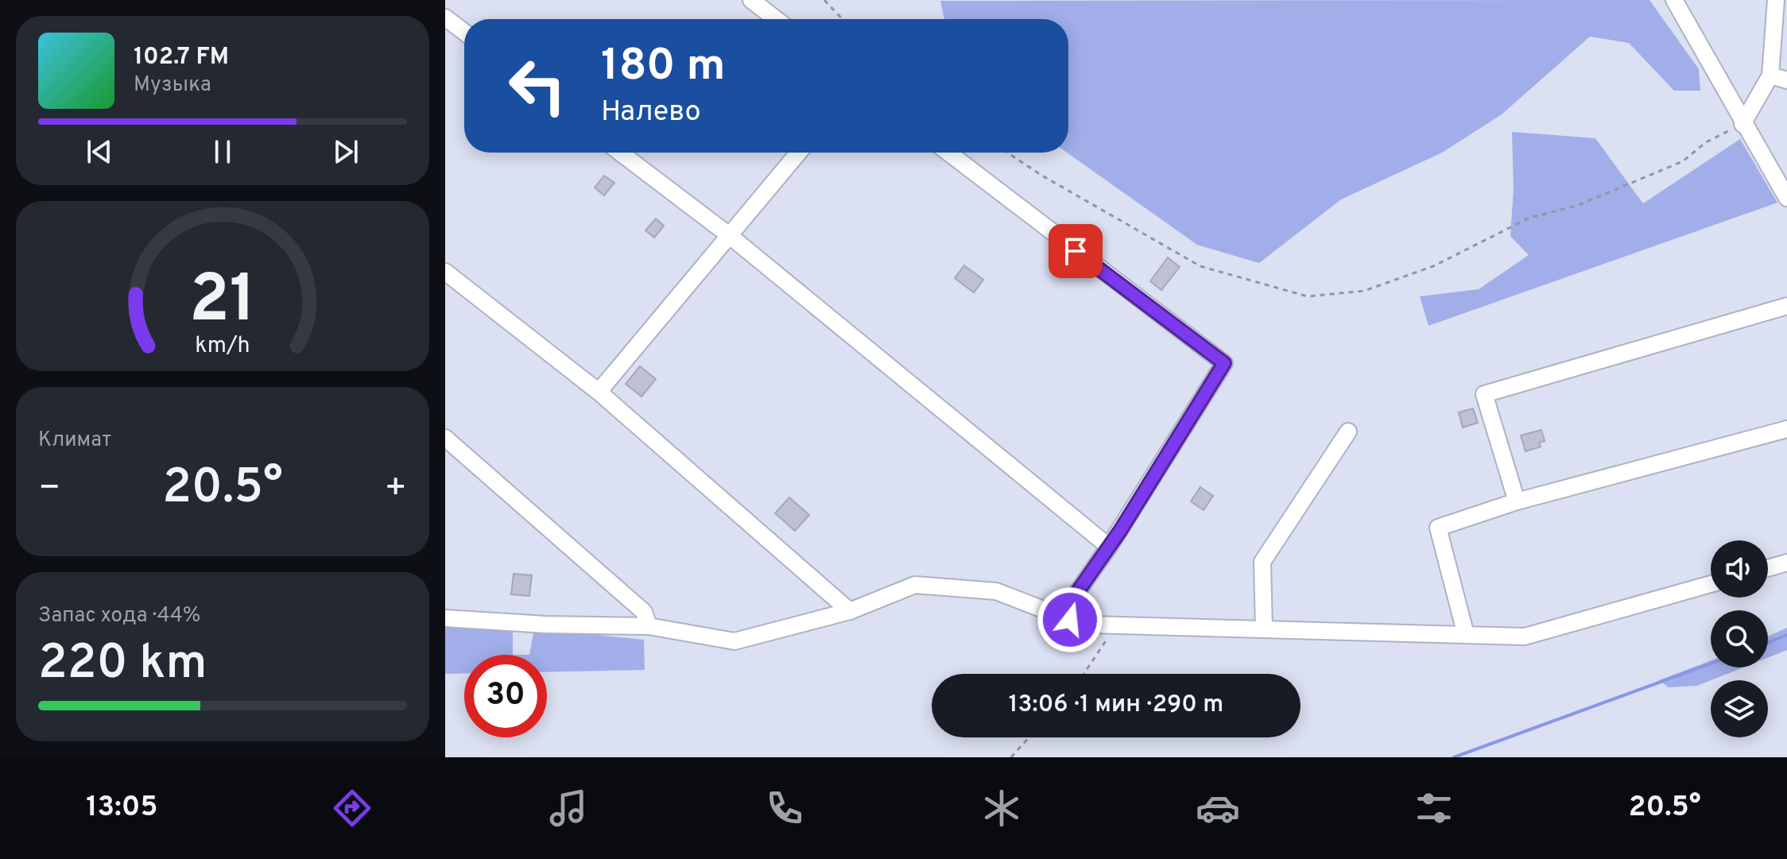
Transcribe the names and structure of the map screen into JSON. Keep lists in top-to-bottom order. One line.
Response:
{"page":{"turn":["180 m","Налево"],"song":["102.7 FM","Музыка"],"tile":["Климат",["Запас хода · 44%","220 km"]],"heat":["−","20.5°","+"],"limit":"30","trip":"13:06 · 1 мин · 290 m","tabs":["13:05","20.5°"],"gauge":["21","km/h"]}}
